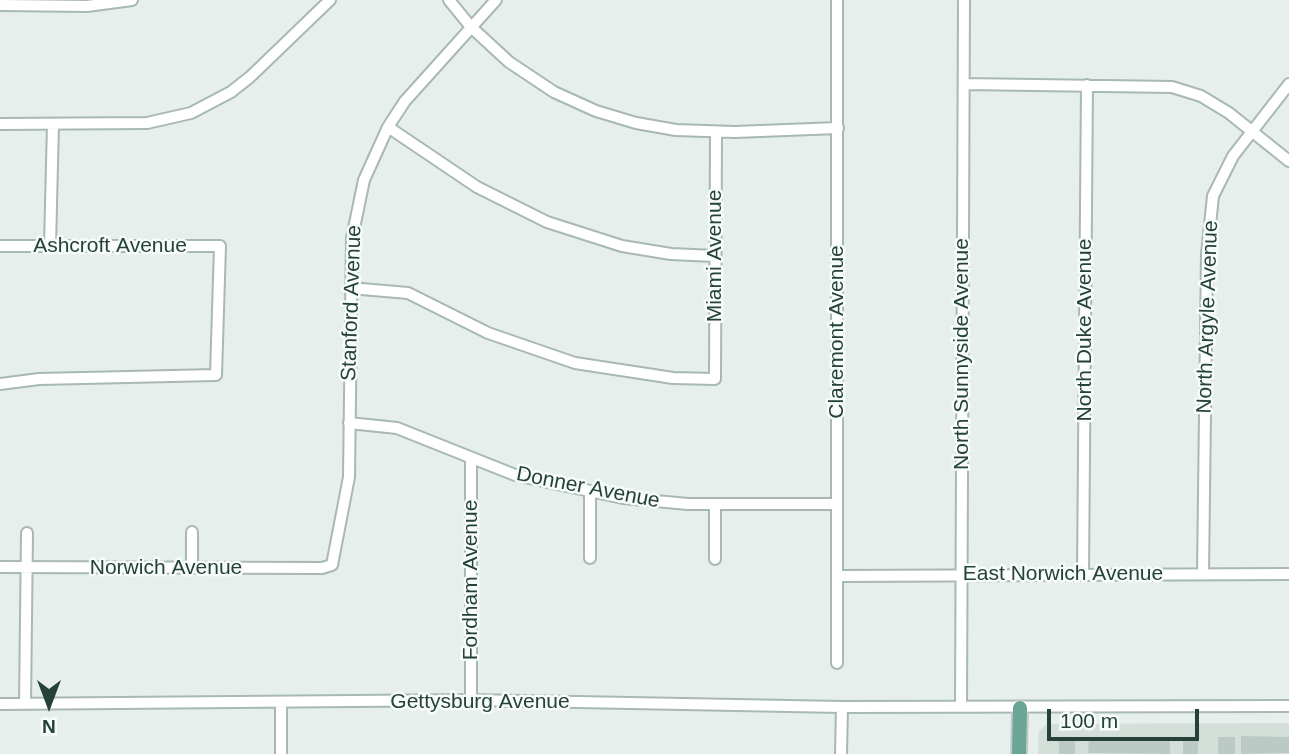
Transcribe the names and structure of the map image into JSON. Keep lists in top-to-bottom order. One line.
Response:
{"streets":{"street":["Ashcroft Avenue","Miami Avenue","Stanford Avenue","North Argyle Avenue","North Duke Avenue","Claremont Avenue","North Sunnyside Avenue","Donner Avenue","Norwich Avenue","East Norwich Avenue","Fordham Avenue","Gettysburg Avenue"]},"crossings":[["Miami Avenue","Stanford Avenue"],["Stanford Avenue","Donner Avenue"],["Stanford Avenue","Norwich Avenue"],["North Argyle Avenue","East Norwich Avenue"],["North Duke Avenue","East Norwich Avenue"],["Claremont Avenue","Donner Avenue"],["Claremont Avenue","East Norwich Avenue"],["North Sunnyside Avenue","East Norwich Avenue"],["North Sunnyside Avenue","Gettysburg Avenue"],["Donner Avenue","Fordham Avenue"],["Fordham Avenue","Gettysburg Avenue"]],"scale_bar":"100 m","north":"bottom"}
